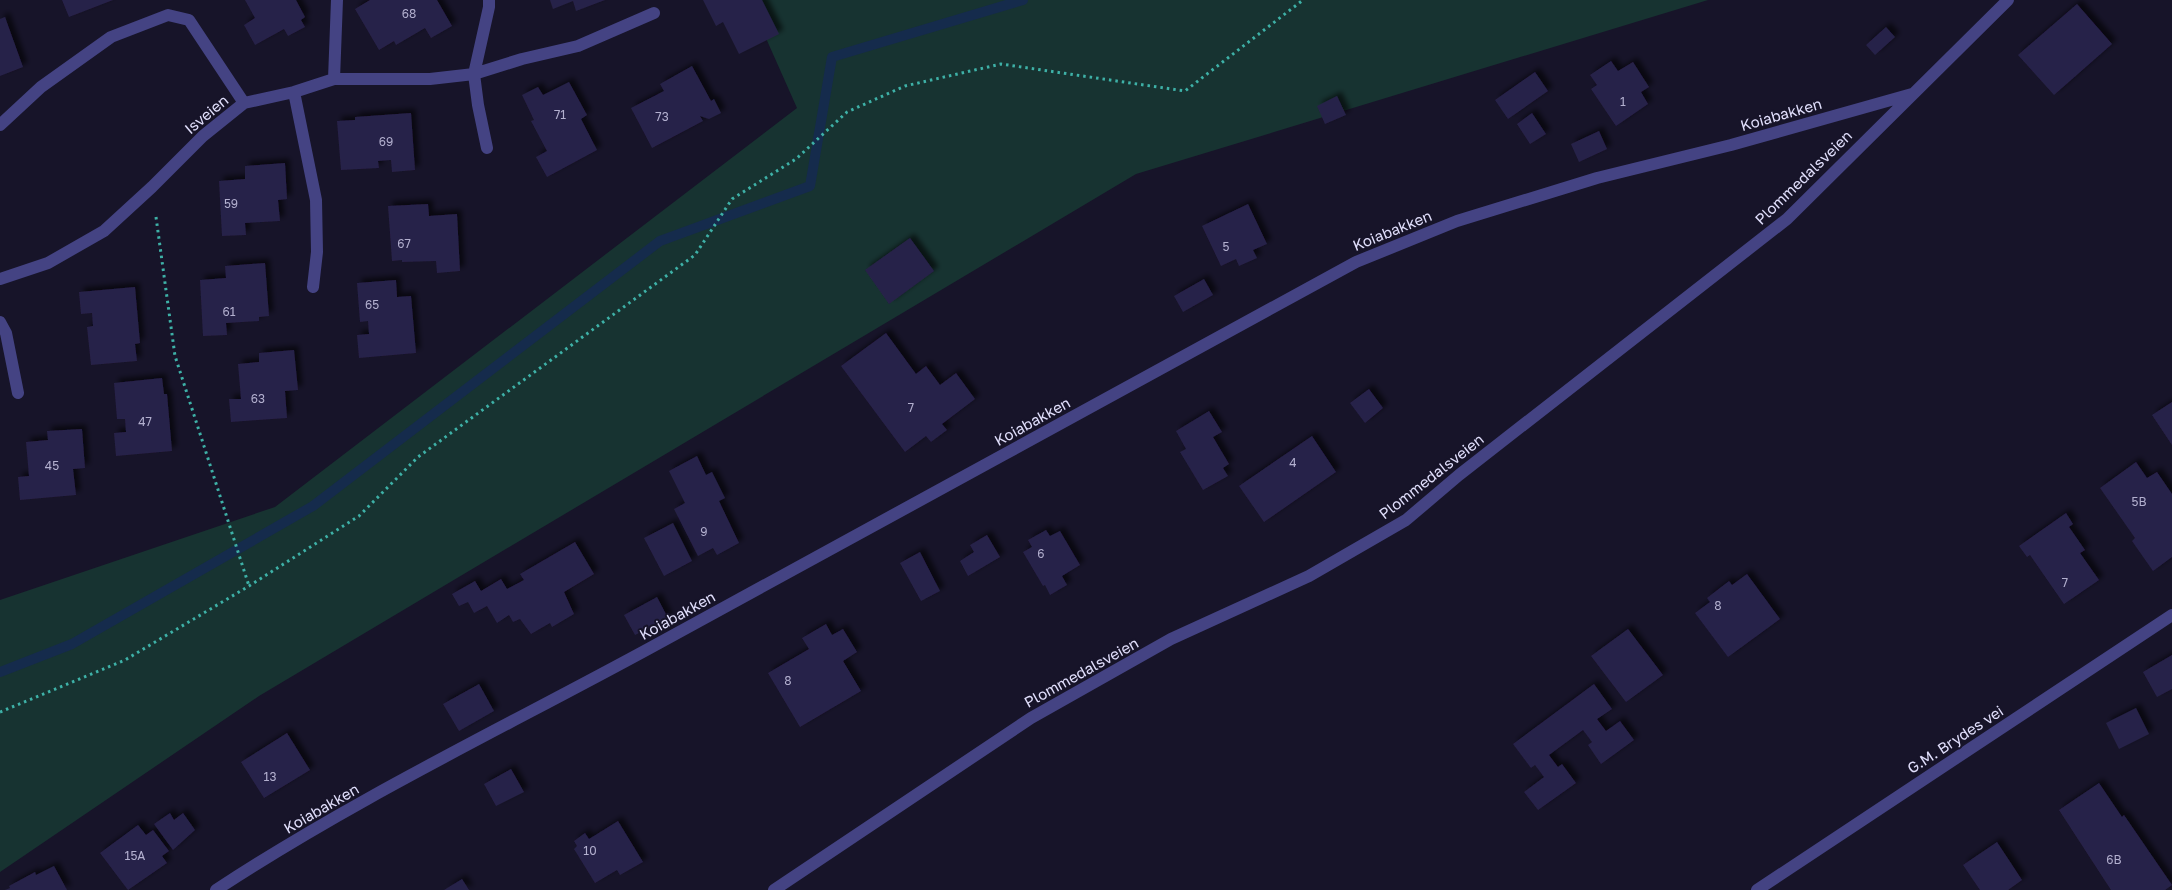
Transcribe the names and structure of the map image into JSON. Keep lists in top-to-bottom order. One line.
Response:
{"streets":{"street":["Isveien","Koiabakken","Plommedalsveien","G.M. Brydes vei"]},"crossings":[["Koiabakken","Plommedalsveien"]],"house_numbers":["68","1","71","73","69","59","67","5","65","61","63","7","47","4","45","5B","9","6","7","8","8","13","10","15A","6B"]}
